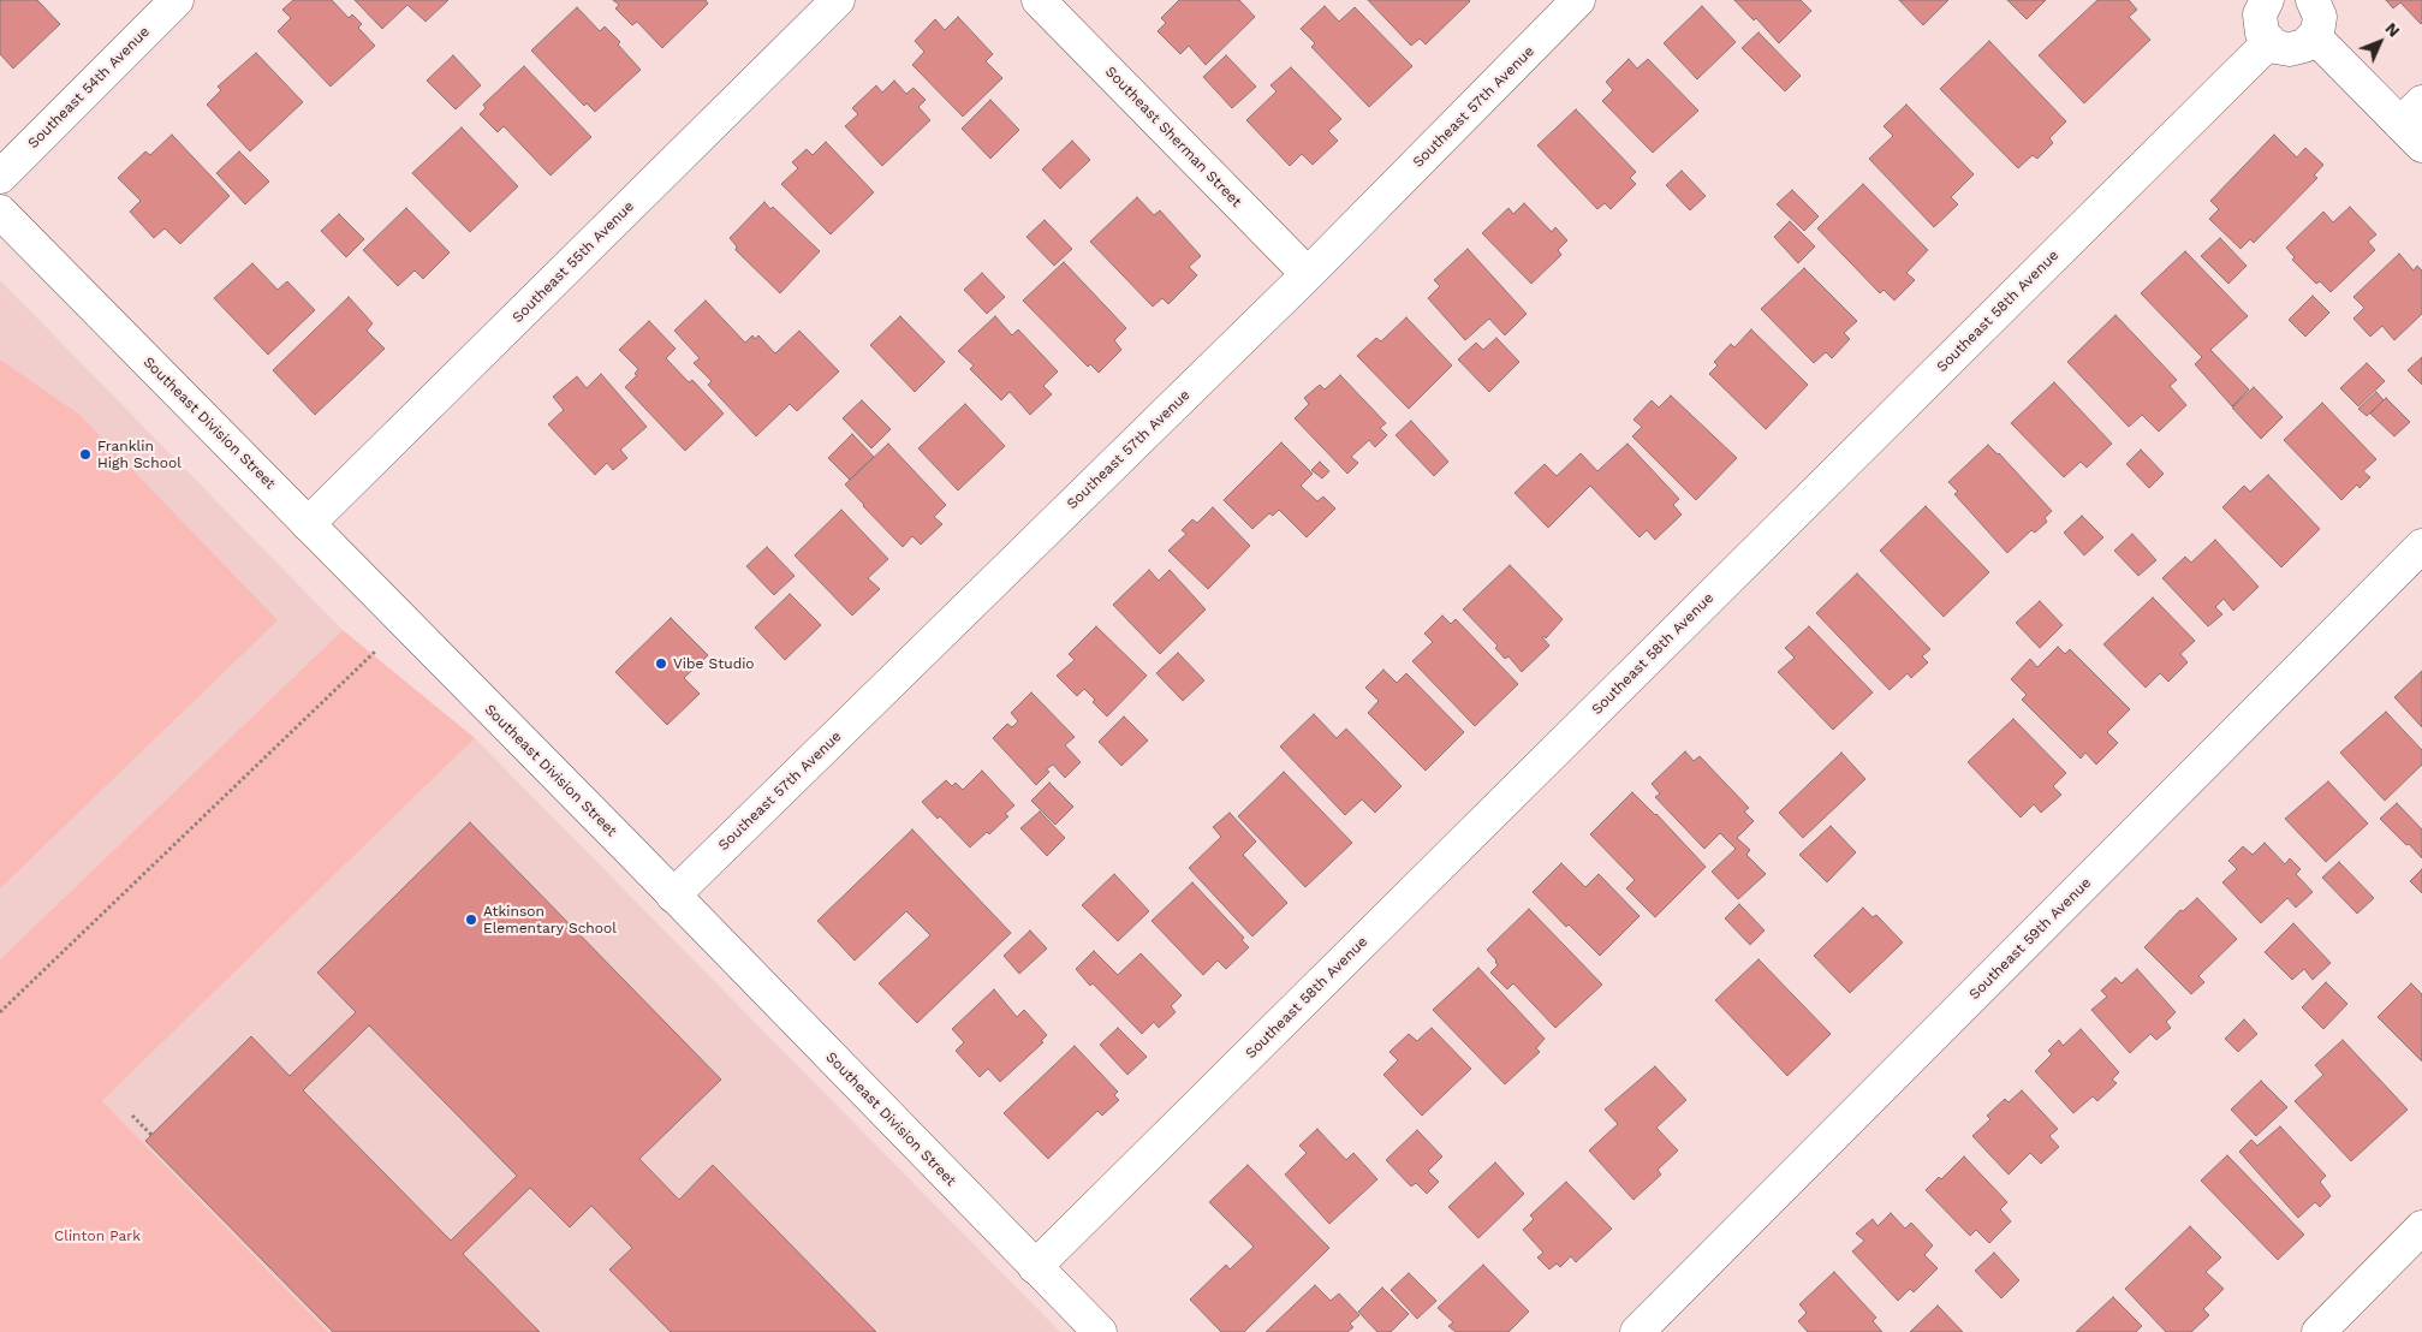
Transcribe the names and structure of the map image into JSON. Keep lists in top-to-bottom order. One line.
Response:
{"streets":{"street":["Southeast 54th Avenue","Southeast 57th Avenue","Southeast Sherman Street","Southeast 55th Avenue","Southeast 58th Avenue","Southeast Division Street","Southeast 59th Avenue"]},"crossings":[["Southeast 57th Avenue","Southeast Sherman Street"],["Southeast 57th Avenue","Southeast Division Street"],["Southeast 55th Avenue","Southeast Division Street"],["Southeast 58th Avenue","Southeast Division Street"]],"parks":["Clinton Park"],"places":["Franklin High School","Vibe Studio","Atkinson Elementary School"],"north":"top right"}
